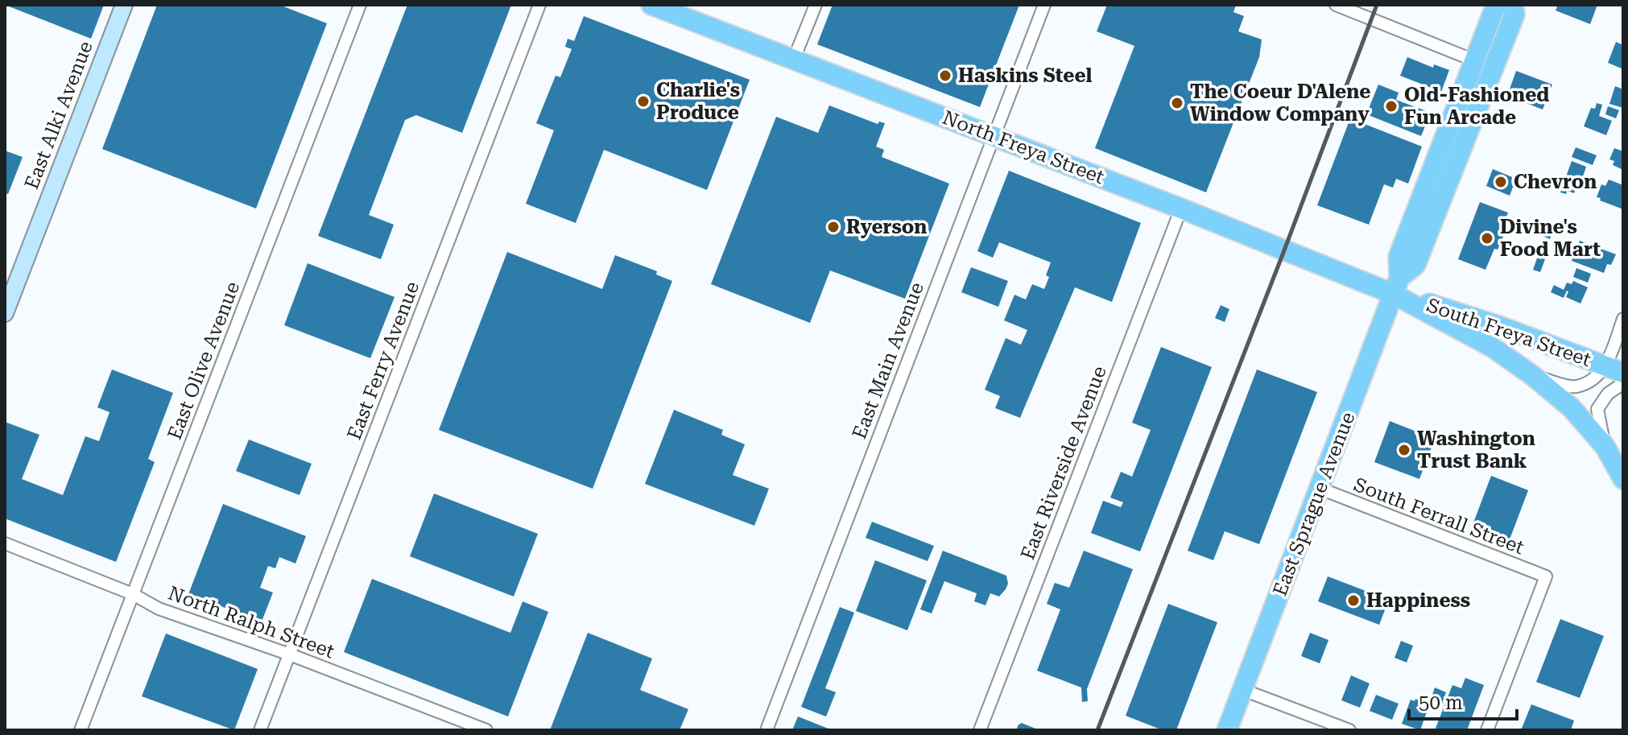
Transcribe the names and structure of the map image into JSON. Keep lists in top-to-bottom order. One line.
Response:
{"streets":{"main road":["North Freya Street","South Freya Street","East Sprague Avenue"],"street":["East Alki Avenue","East Olive Avenue","East Ferry Avenue","East Main Avenue","East Riverside Avenue","South Ferrall Street","North Ralph Street"]},"crossings":[["North Freya Street","South Freya Street"],["North Freya Street","East Main Avenue"],["North Freya Street","East Riverside Avenue"],["North Freya Street","East Sprague Avenue"],["South Freya Street","East Sprague Avenue"],["East Olive Avenue","North Ralph Street"],["East Ferry Avenue","North Ralph Street"],["East Sprague Avenue","South Ferrall Street"]],"places":["Haskins Steel","Charlie's Produce","The Coeur D'Alene Window Company","Old-Fashioned Fun Arcade","Chevron","Ryerson","Divine's Food Mart","Washington Trust Bank","Happiness"],"scale_bar":"50 m"}
